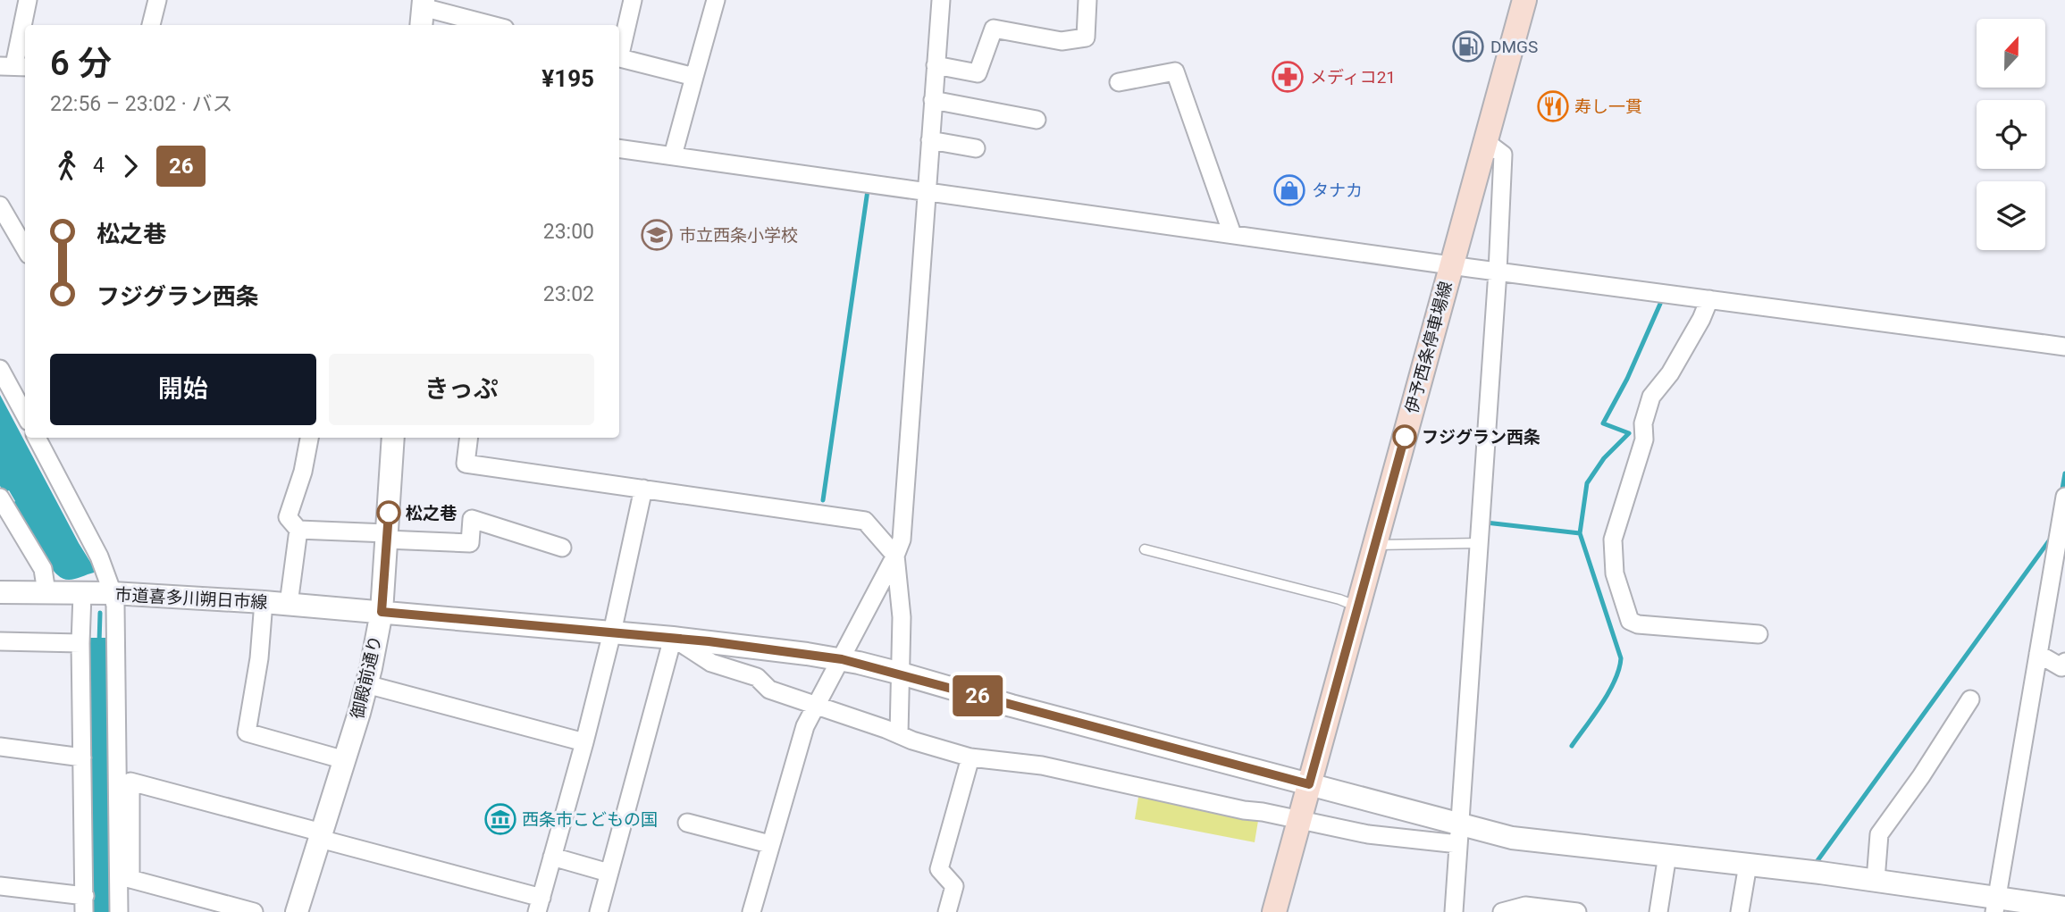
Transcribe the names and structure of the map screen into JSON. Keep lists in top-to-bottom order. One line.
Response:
{"streets":{"main road":["伊予西条停車場線"],"street":["市道喜多川朔日市線","御殿前通り"]},"crossings":[["伊予西条停車場線","市道喜多川朔日市線"],["市道喜多川朔日市線","御殿前通り"]],"places":{"fuel station":["DMGS"],"pharmacy":["メディコ21"],"restaurant":["寿し一貫"],"shop":["タナカ"],"school or university":["市立西条小学校"],"other":["フジグラン西条","松之巷"],"museum":["西条市こどもの国"]},"lines":["bus line 26"],"north":"top","page":{"on_map":"26","heading":["6 分","22:56 – 23:02 · バス","¥195"],"legs":["4","26"],"list":[{"name":"松之巷","value":"23:00"},{"name":"フジグラン西条","value":"23:02"}],"buttons":["開始","きっぷ"]}}
